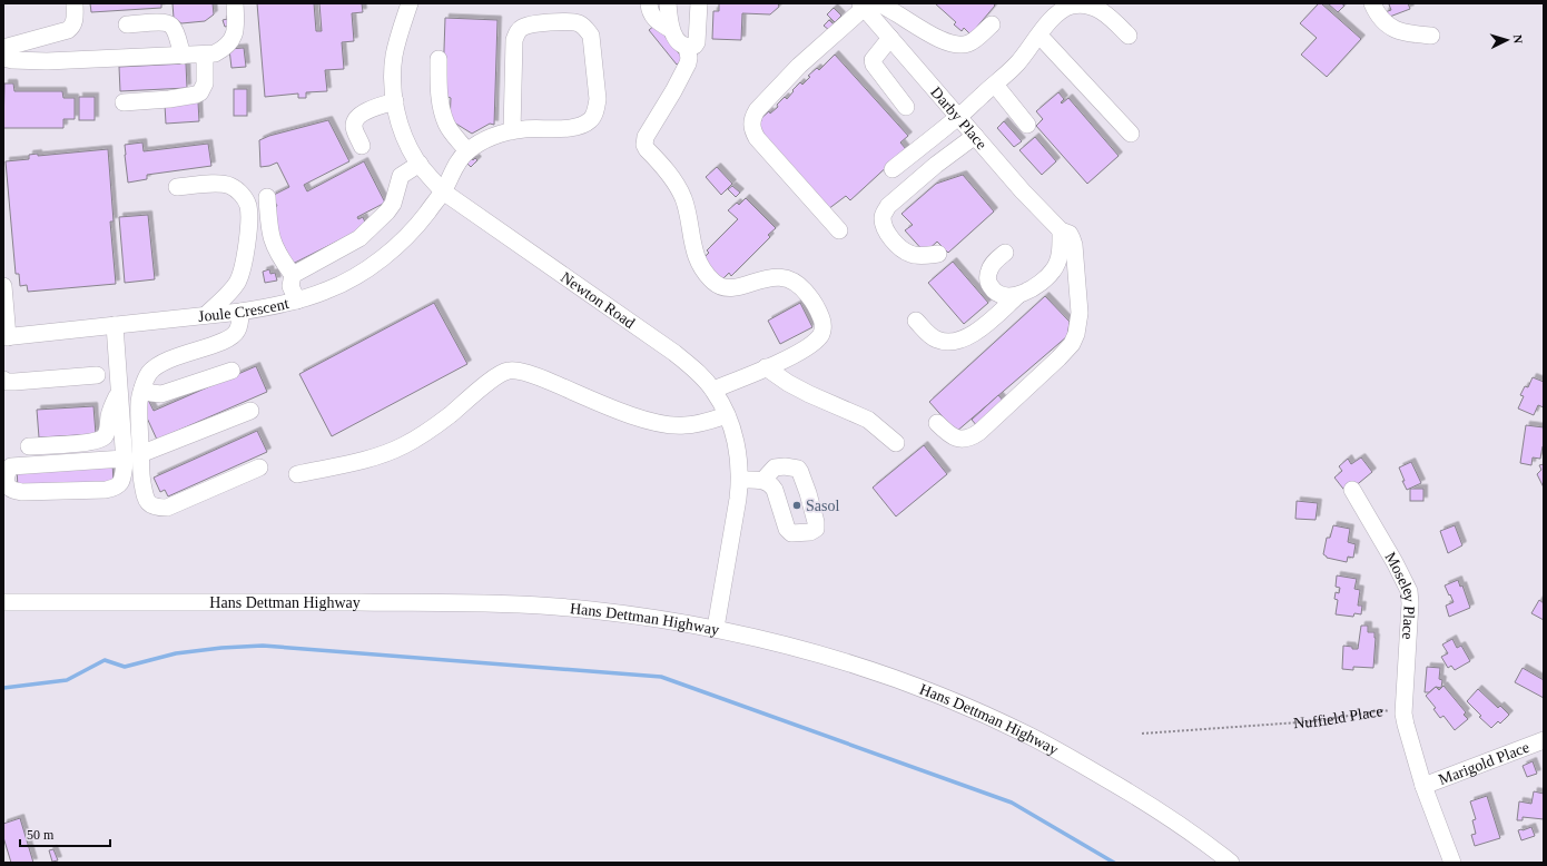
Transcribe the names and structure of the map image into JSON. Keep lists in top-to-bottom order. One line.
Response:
{"streets":{"street":["Darby Place","Newton Road","Joule Crescent","Moseley Place","Hans Dettman Highway","Nuffield Place","Marigold Place"]},"crossings":[["Newton Road","Joule Crescent"],["Newton Road","Hans Dettman Highway"],["Moseley Place","Nuffield Place"],["Nuffield Place","Marigold Place"]],"places":["Sasol"],"scale_bar":"50 m","north":"right"}
